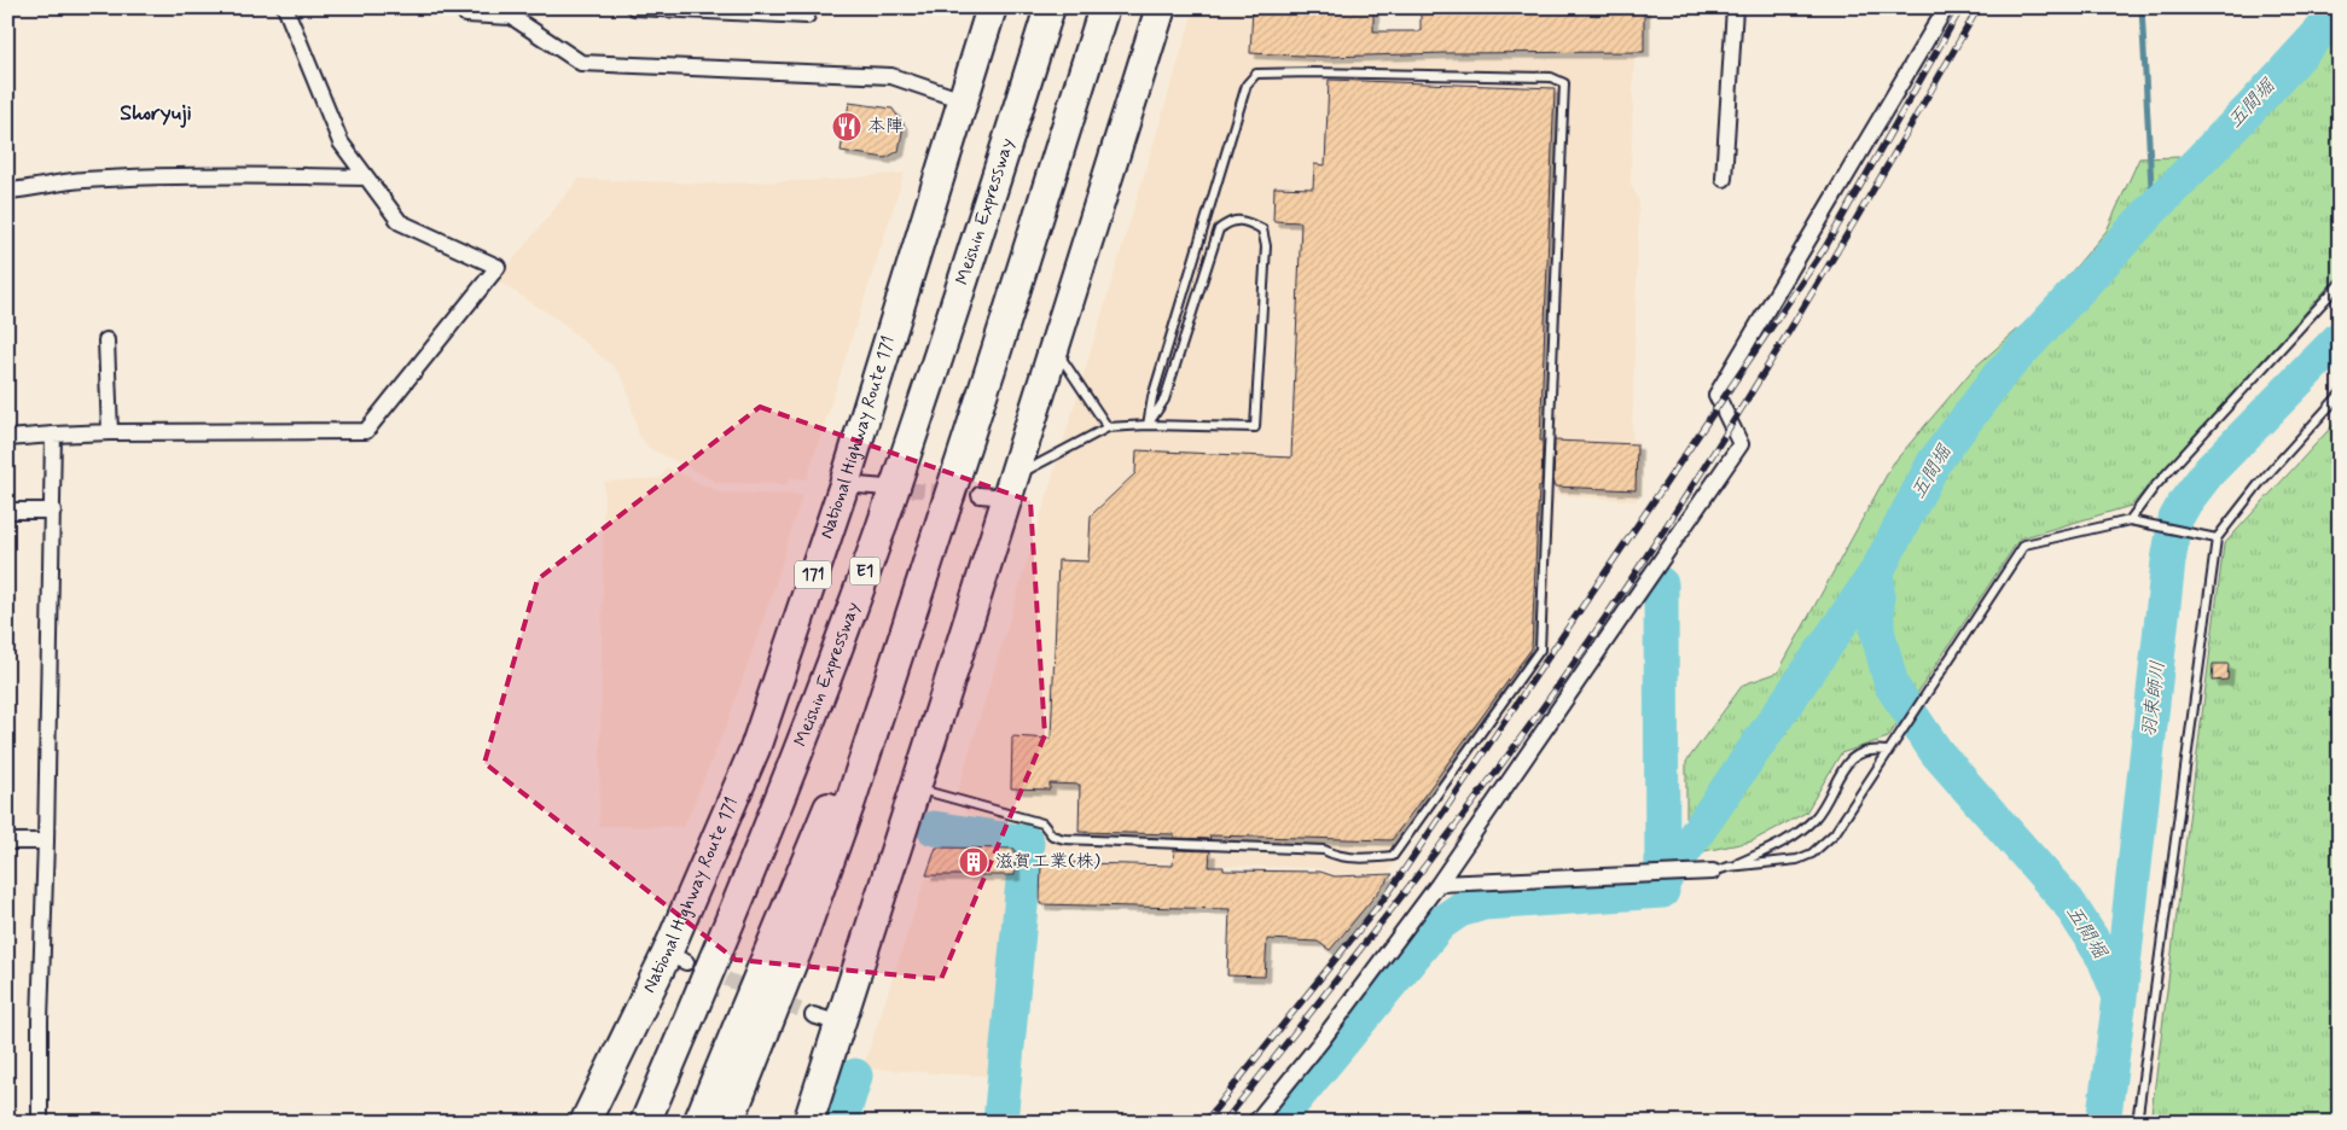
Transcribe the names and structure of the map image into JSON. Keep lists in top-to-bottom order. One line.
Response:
{"streets":{"highway":["Meishin Expressway","National Highway Route 171","E1","171"]},"districts":["Shoryuji"],"water":["五間堀","羽束師川"],"places":{"restaurant":["本陣"],"building":["滋賀工業(株)"]}}
